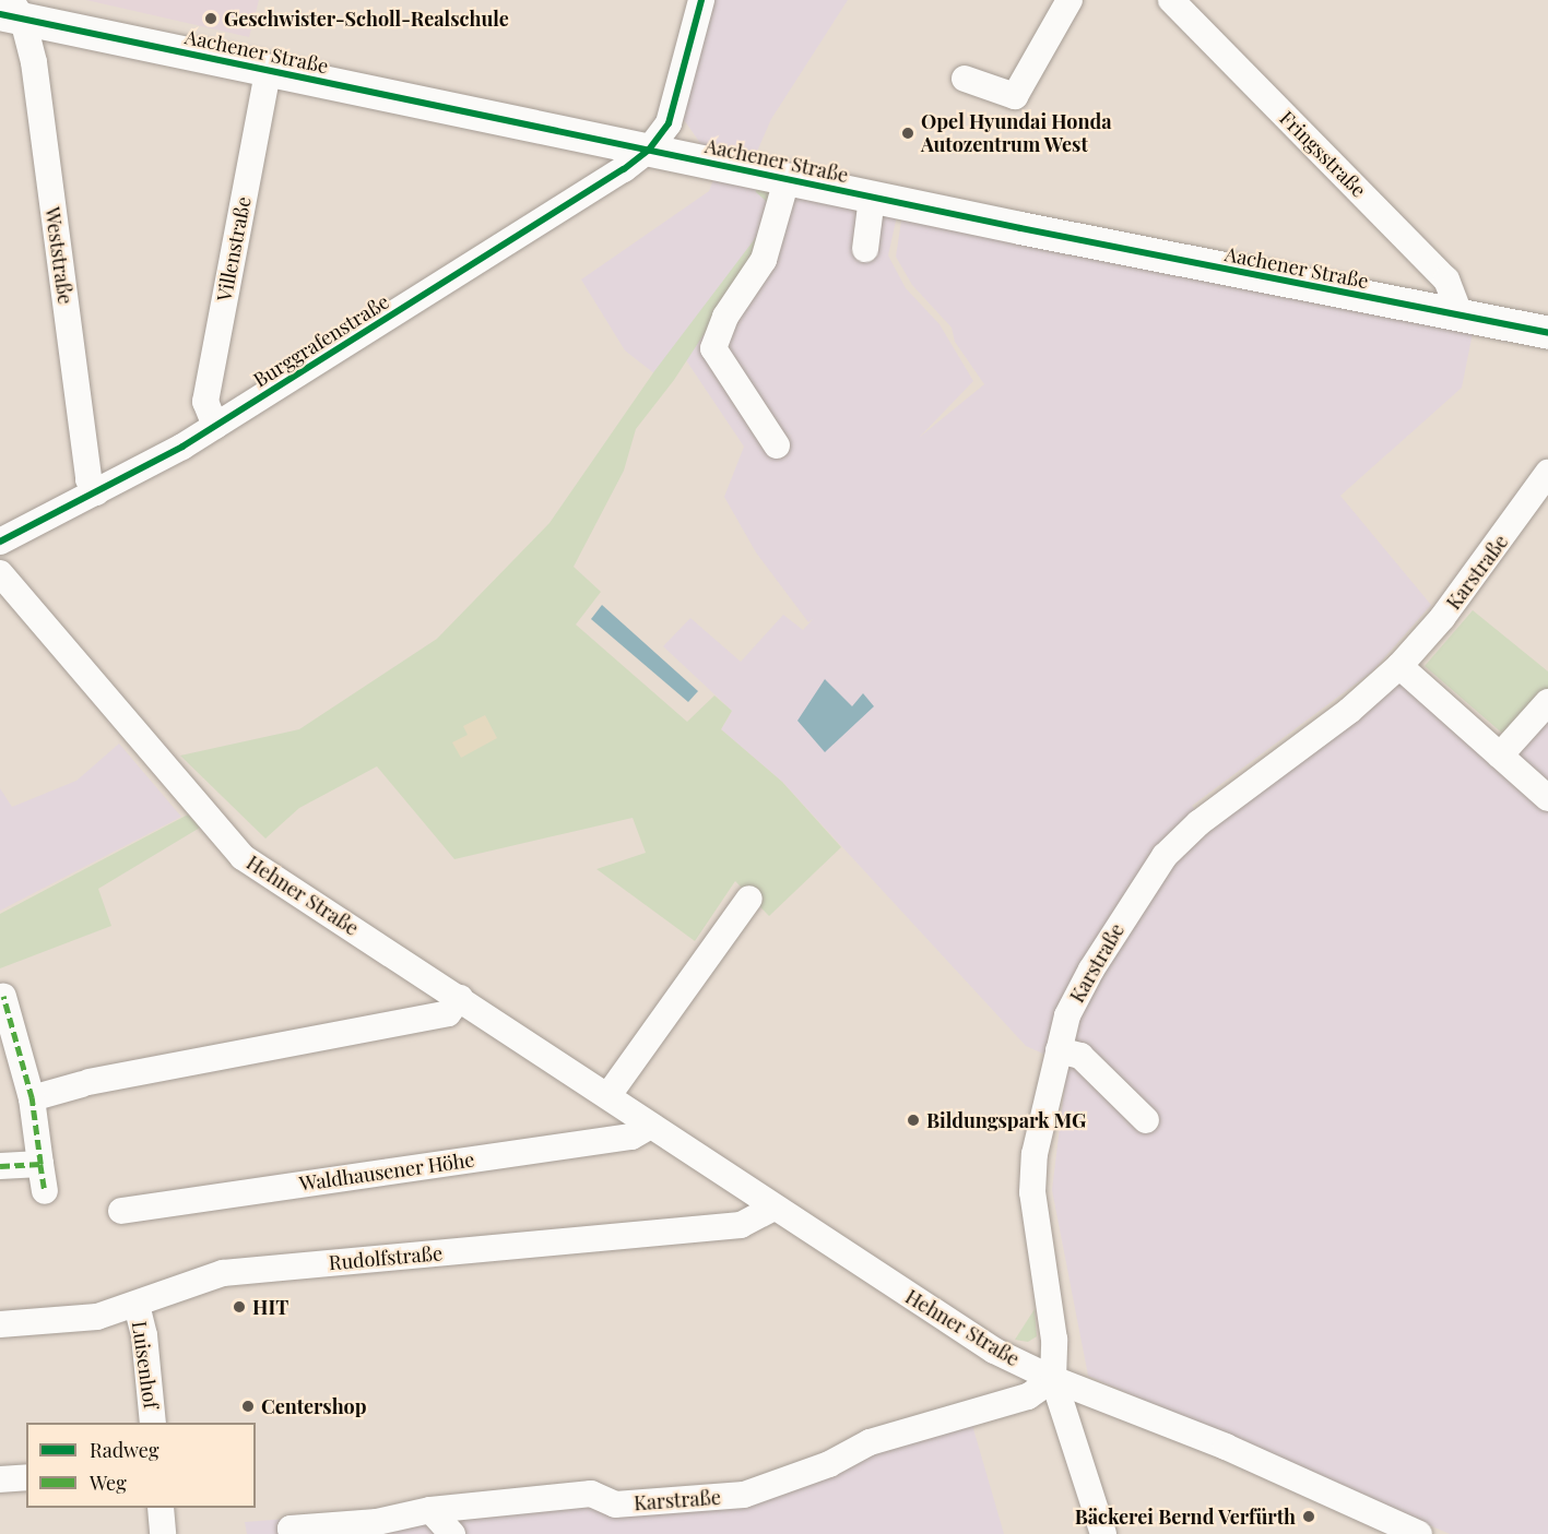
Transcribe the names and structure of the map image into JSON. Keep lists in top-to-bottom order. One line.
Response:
{"streets":{"main road":["Aachener Straße"],"street":["Fringsstraße","Villenstraße","Weststraße","Burggrafenstraße","Karstraße","Hehner Straße","Waldhausener Höhe","Rudolfstraße","Luisenhof"]},"crossings":[["Aachener Straße","Fringsstraße"],["Aachener Straße","Villenstraße"],["Aachener Straße","Weststraße"],["Aachener Straße","Burggrafenstraße"],["Villenstraße","Burggrafenstraße"],["Weststraße","Burggrafenstraße"],["Karstraße","Hehner Straße"],["Hehner Straße","Waldhausener Höhe"],["Hehner Straße","Rudolfstraße"],["Rudolfstraße","Luisenhof"]],"places":["Geschwister-Scholl-Realschule","Opel Hyundai Honda Autozentrum West","Bildungspark MG","HIT","Centershop","Bäckerei Bernd Verfürth"],"legend":["Radweg","Weg"]}
